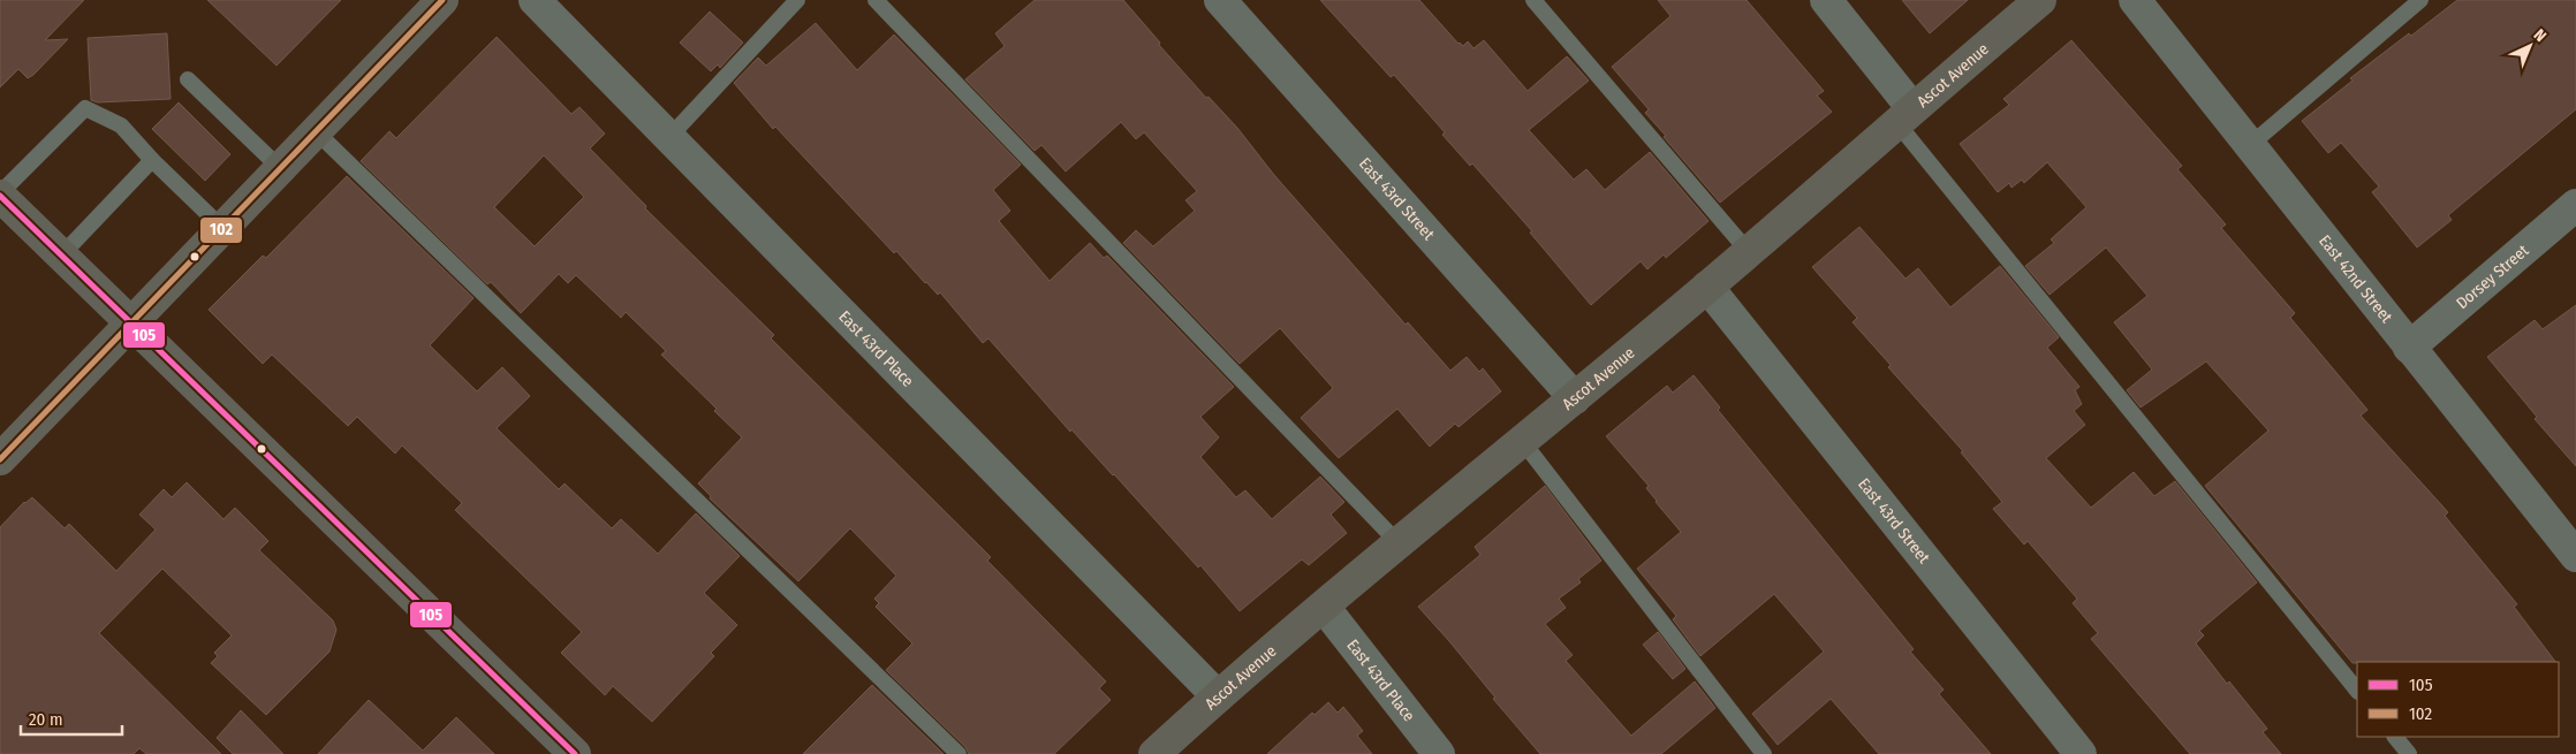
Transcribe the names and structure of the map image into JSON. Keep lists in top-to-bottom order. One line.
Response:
{"streets":{"street":["Ascot Avenue","East 43rd Street","Dorsey Street","East 42nd Street","East 43rd Place"]},"crossings":[["Ascot Avenue","East 43rd Street"],["Ascot Avenue","East 43rd Place"],["Dorsey Street","East 42nd Street"]],"lines":["transit line 102","transit line 105"],"legend":["105","102"],"scale_bar":"20 m","north":"top right"}
